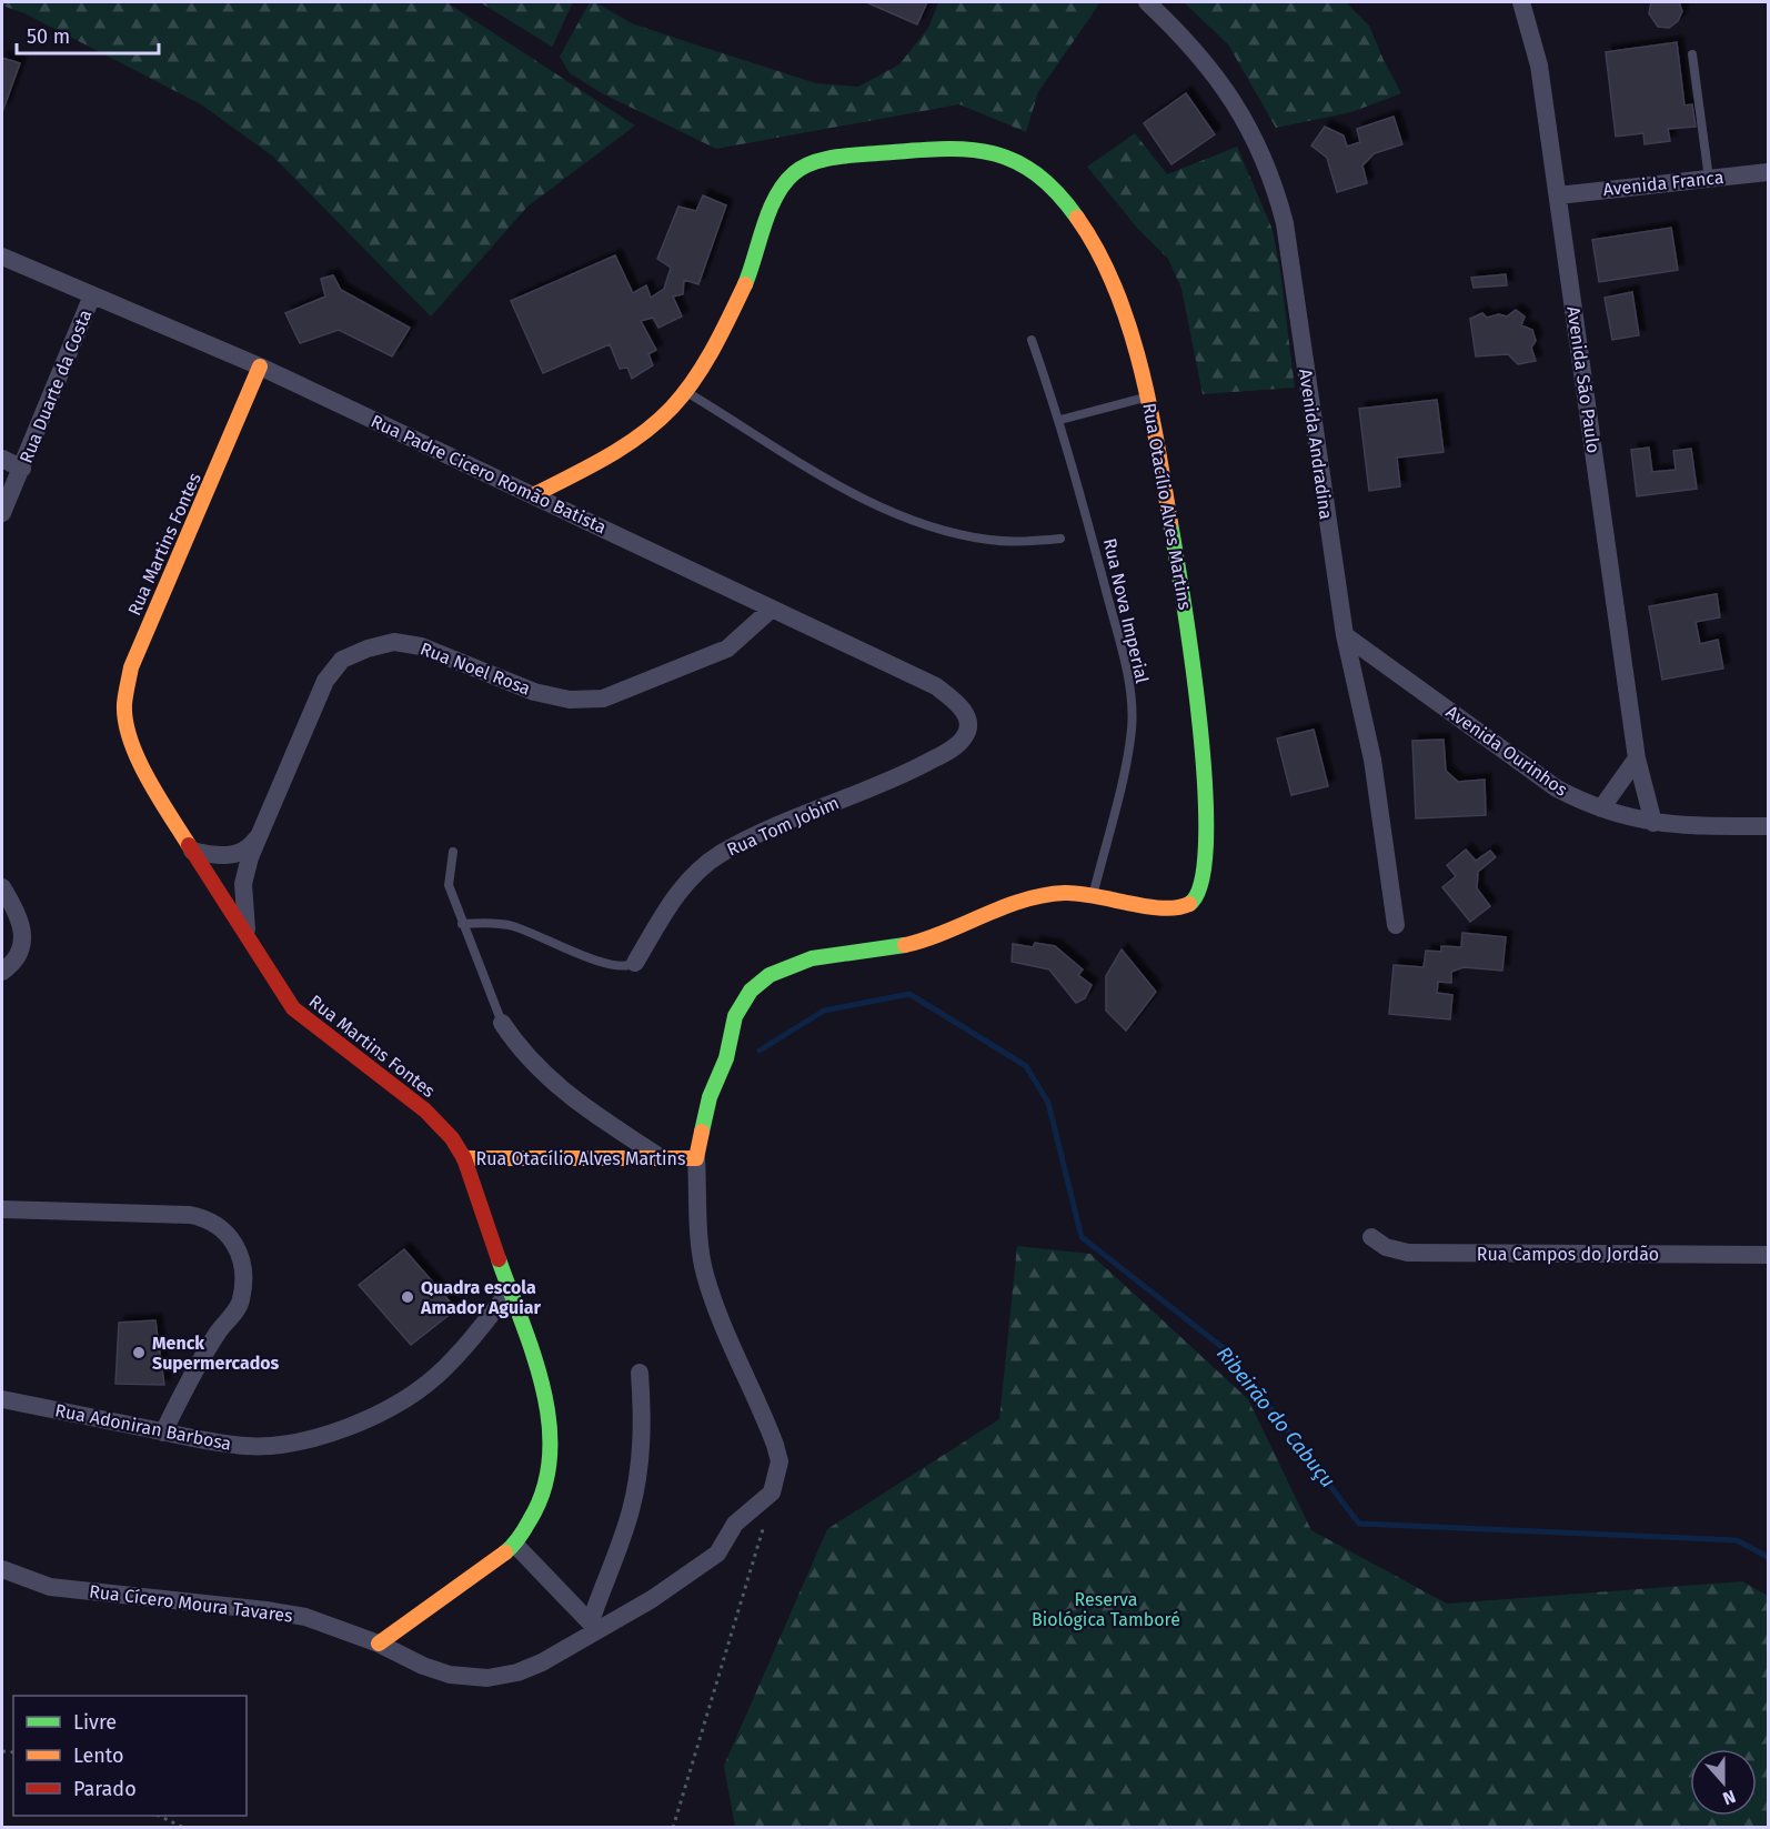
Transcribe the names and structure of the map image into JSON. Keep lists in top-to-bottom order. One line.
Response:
{"streets":{"street":["Avenida Franca","Avenida São Paulo","Rua Duarte da Costa","Avenida Andradina","Rua Padre Cicero Romão Batista","Rua Otacílio Alves Martins","Rua Martins Fontes","Rua Noel Rosa","Avenida Ourinhos","Rua Tom Jobim","Rua Campos do Jordão","Rua Adoniran Barbosa","Rua Cícero Moura Tavares"],"lane":["Rua Nova Imperial"]},"crossings":[["Avenida Franca","Avenida São Paulo"],["Avenida São Paulo","Avenida Ourinhos"],["Rua Duarte da Costa","Rua Padre Cicero Romão Batista"],["Avenida Andradina","Avenida Ourinhos"],["Rua Padre Cicero Romão Batista","Rua Otacílio Alves Martins"],["Rua Padre Cicero Romão Batista","Rua Martins Fontes"],["Rua Padre Cicero Romão Batista","Rua Noel Rosa"],["Rua Padre Cicero Romão Batista","Rua Tom Jobim"],["Rua Otacílio Alves Martins","Rua Martins Fontes"],["Rua Otacílio Alves Martins","Rua Nova Imperial"],["Rua Otacílio Alves Martins","Rua Cícero Moura Tavares"],["Rua Martins Fontes","Rua Noel Rosa"],["Rua Martins Fontes","Rua Adoniran Barbosa"],["Rua Martins Fontes","Rua Cícero Moura Tavares"]],"water":["Ribeirão do Cabuçu"],"parks":["Reserva Biológica Tamboré"],"places":["Quadra escola Amador Aguiar","Menck Supermercados"],"legend":["Livre","Lento","Parado"],"scale_bar":"50 m","north":"bottom"}
